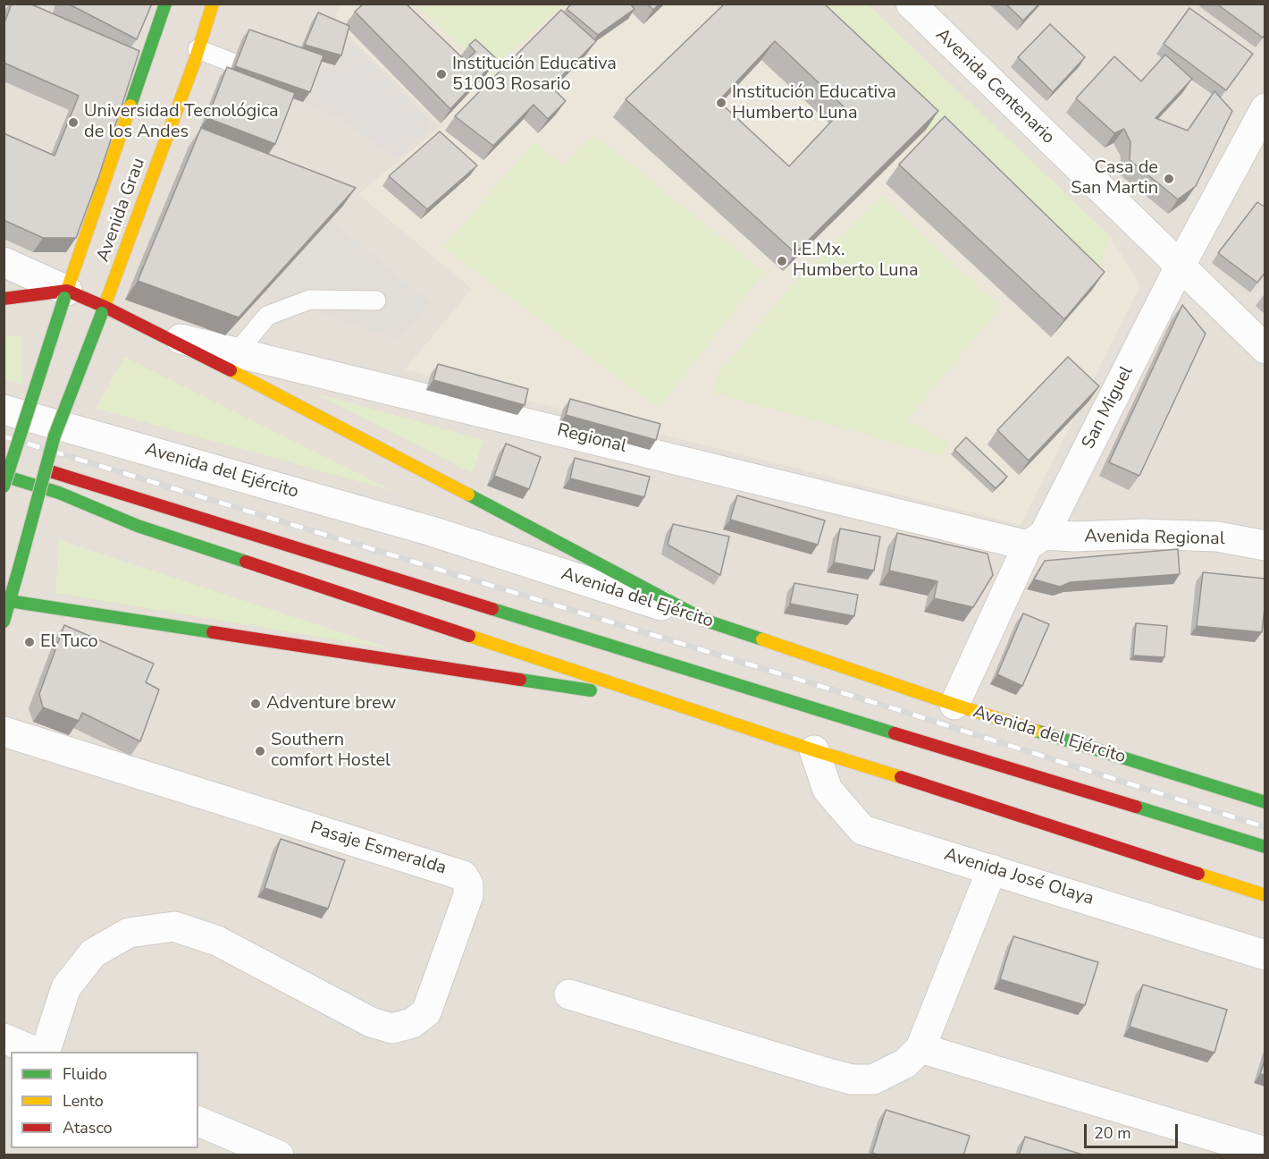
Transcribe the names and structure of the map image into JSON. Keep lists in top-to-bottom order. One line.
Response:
{"streets":{"main road":["Avenida Grau","Avenida del Ejército"],"street":["Avenida Centenario","San Miguel","Regional","Avenida Regional","Pasaje Esmeralda","Avenida José Olaya"]},"crossings":[["Avenida Centenario","San Miguel"],["San Miguel","Regional"],["San Miguel","Avenida del Ejército"],["San Miguel","Avenida Regional"],["Regional","Avenida Regional"]],"places":["Institución Educativa 51003 Rosario","Institución Educativa Humberto Luna","Universidad Tecnológica de los Andes","Casa de San Martin","I.E.Mx. Humberto Luna","El Tuco","Adventure brew","Southern comfort Hostel"],"legend":["Fluido","Lento","Atasco"],"scale_bar":"20 m"}
